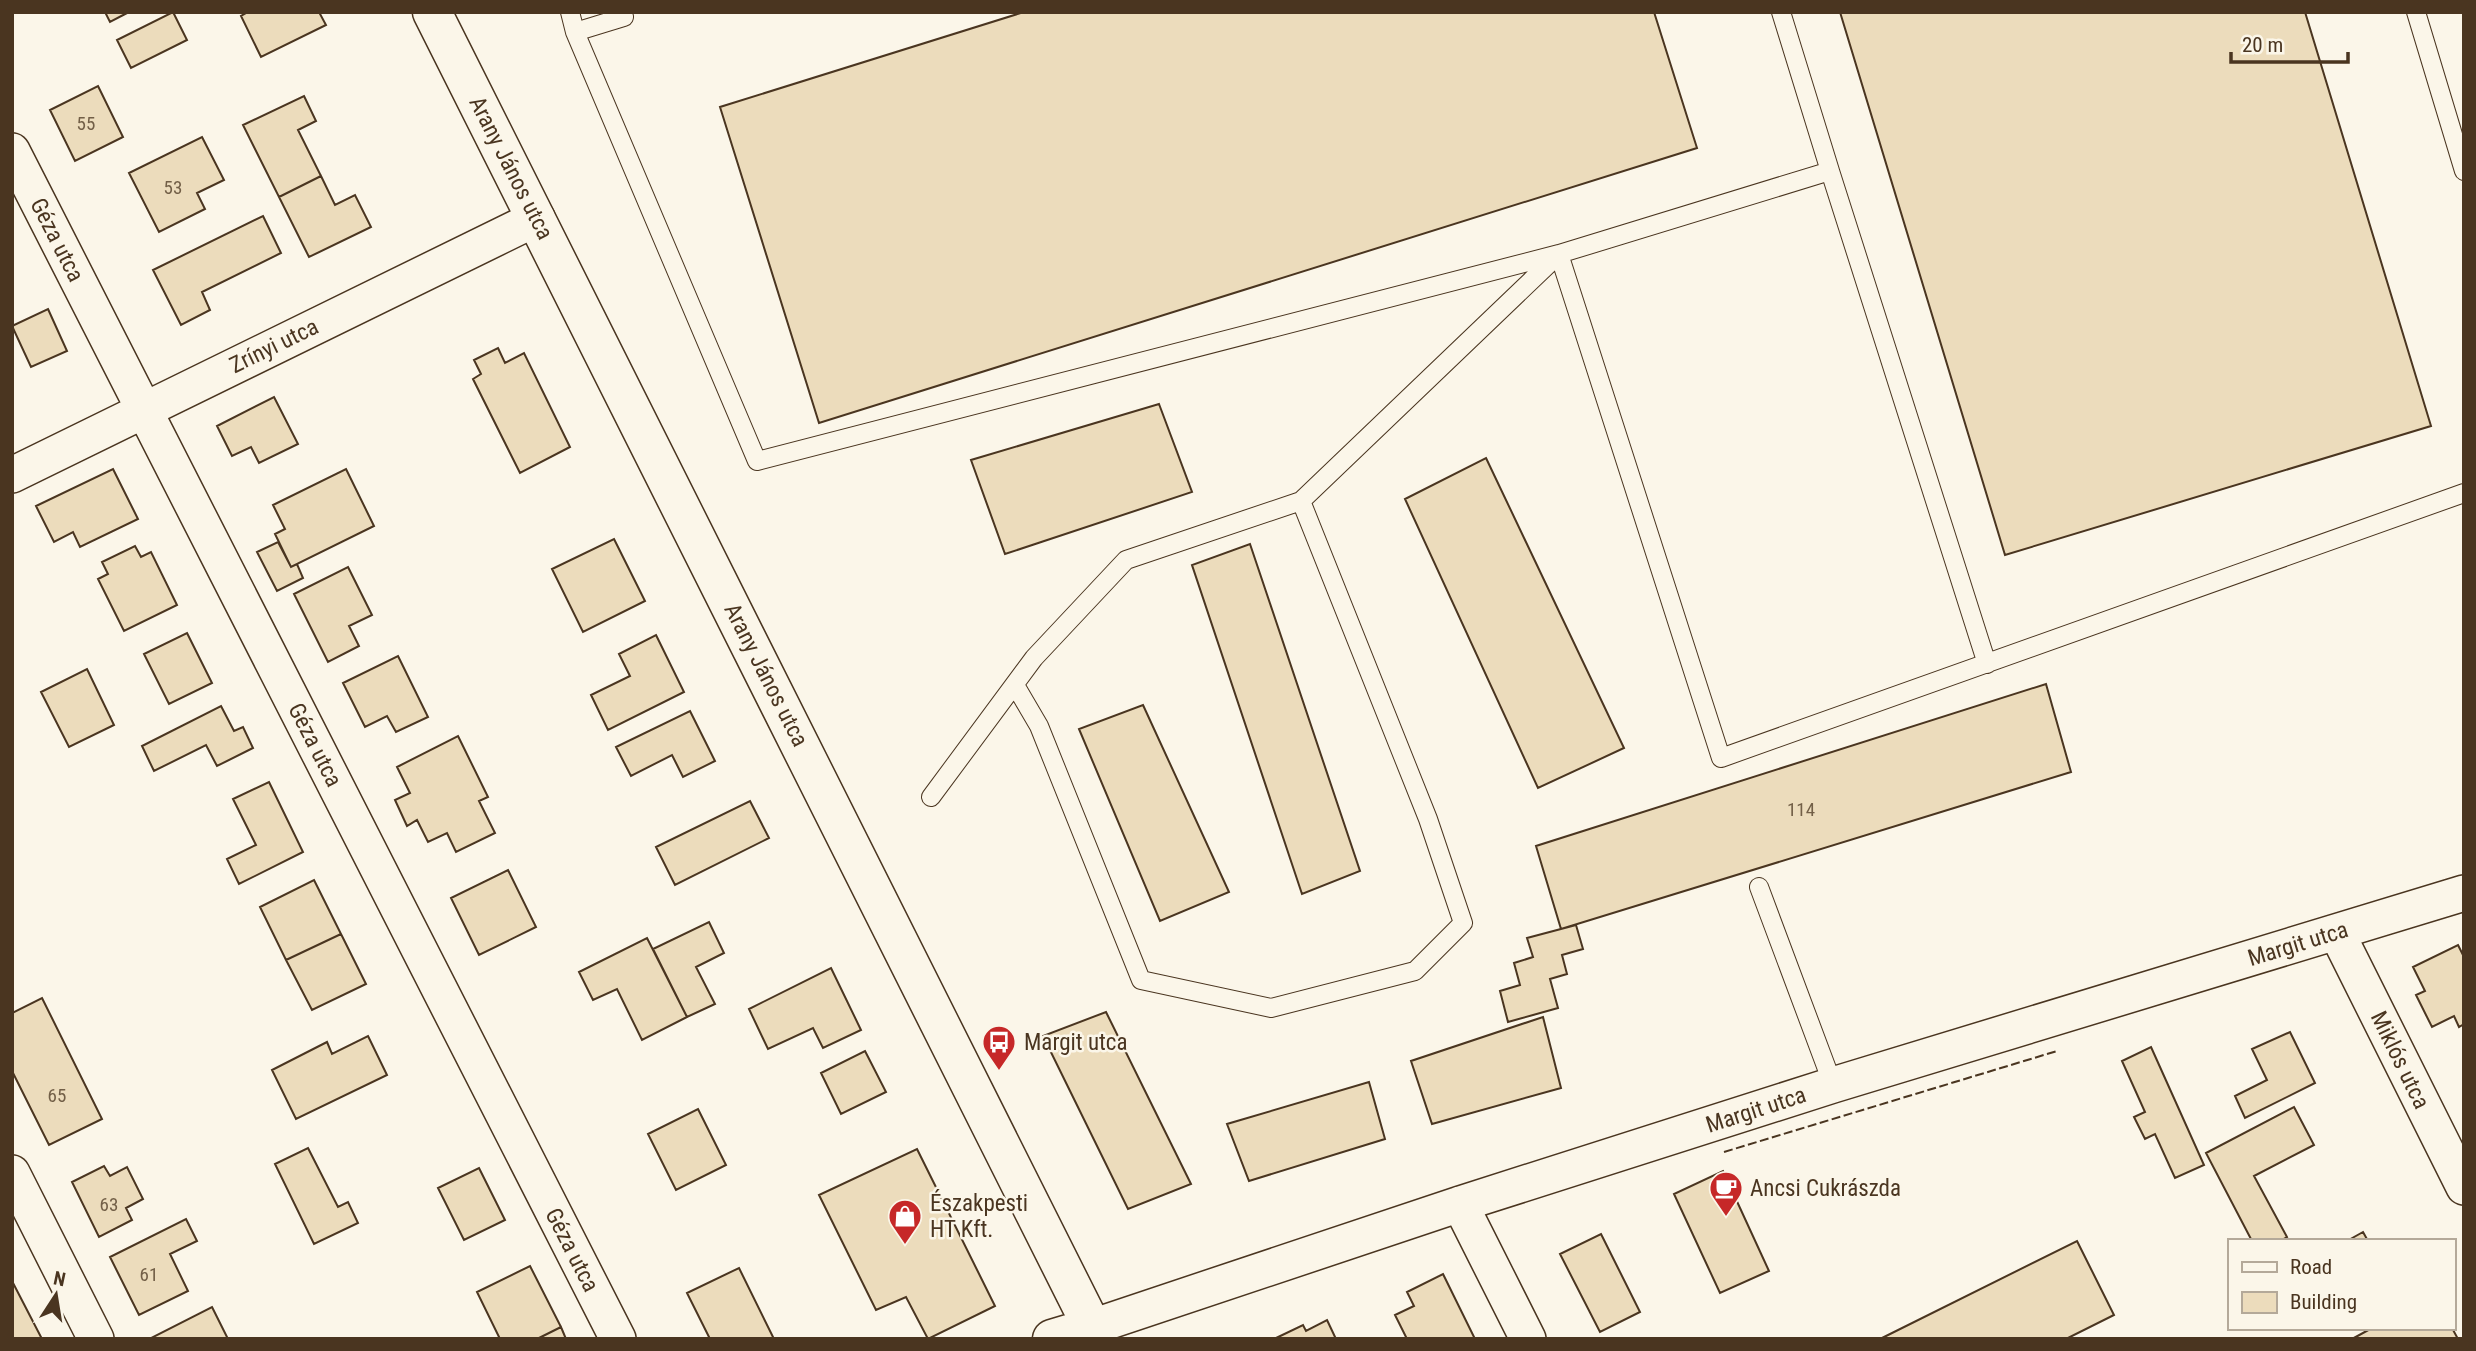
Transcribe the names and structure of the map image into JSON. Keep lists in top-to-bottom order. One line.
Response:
{"streets":{"street":["Arany János utca","Géza utca","Zrínyi utca","Margit utca","Miklós utca"]},"crossings":[["Arany János utca","Zrínyi utca"],["Arany János utca","Margit utca"],["Géza utca","Zrínyi utca"],["Margit utca","Miklós utca"]],"places":{"bus stop":["Margit utca"],"cafe":["Ancsi Cukrászda"],"shop":["Északpesti HT Kft."]},"house_numbers":["55","53","114","65","63","61"],"legend":["Road","Building"],"scale_bar":"20 m","north":"top"}
